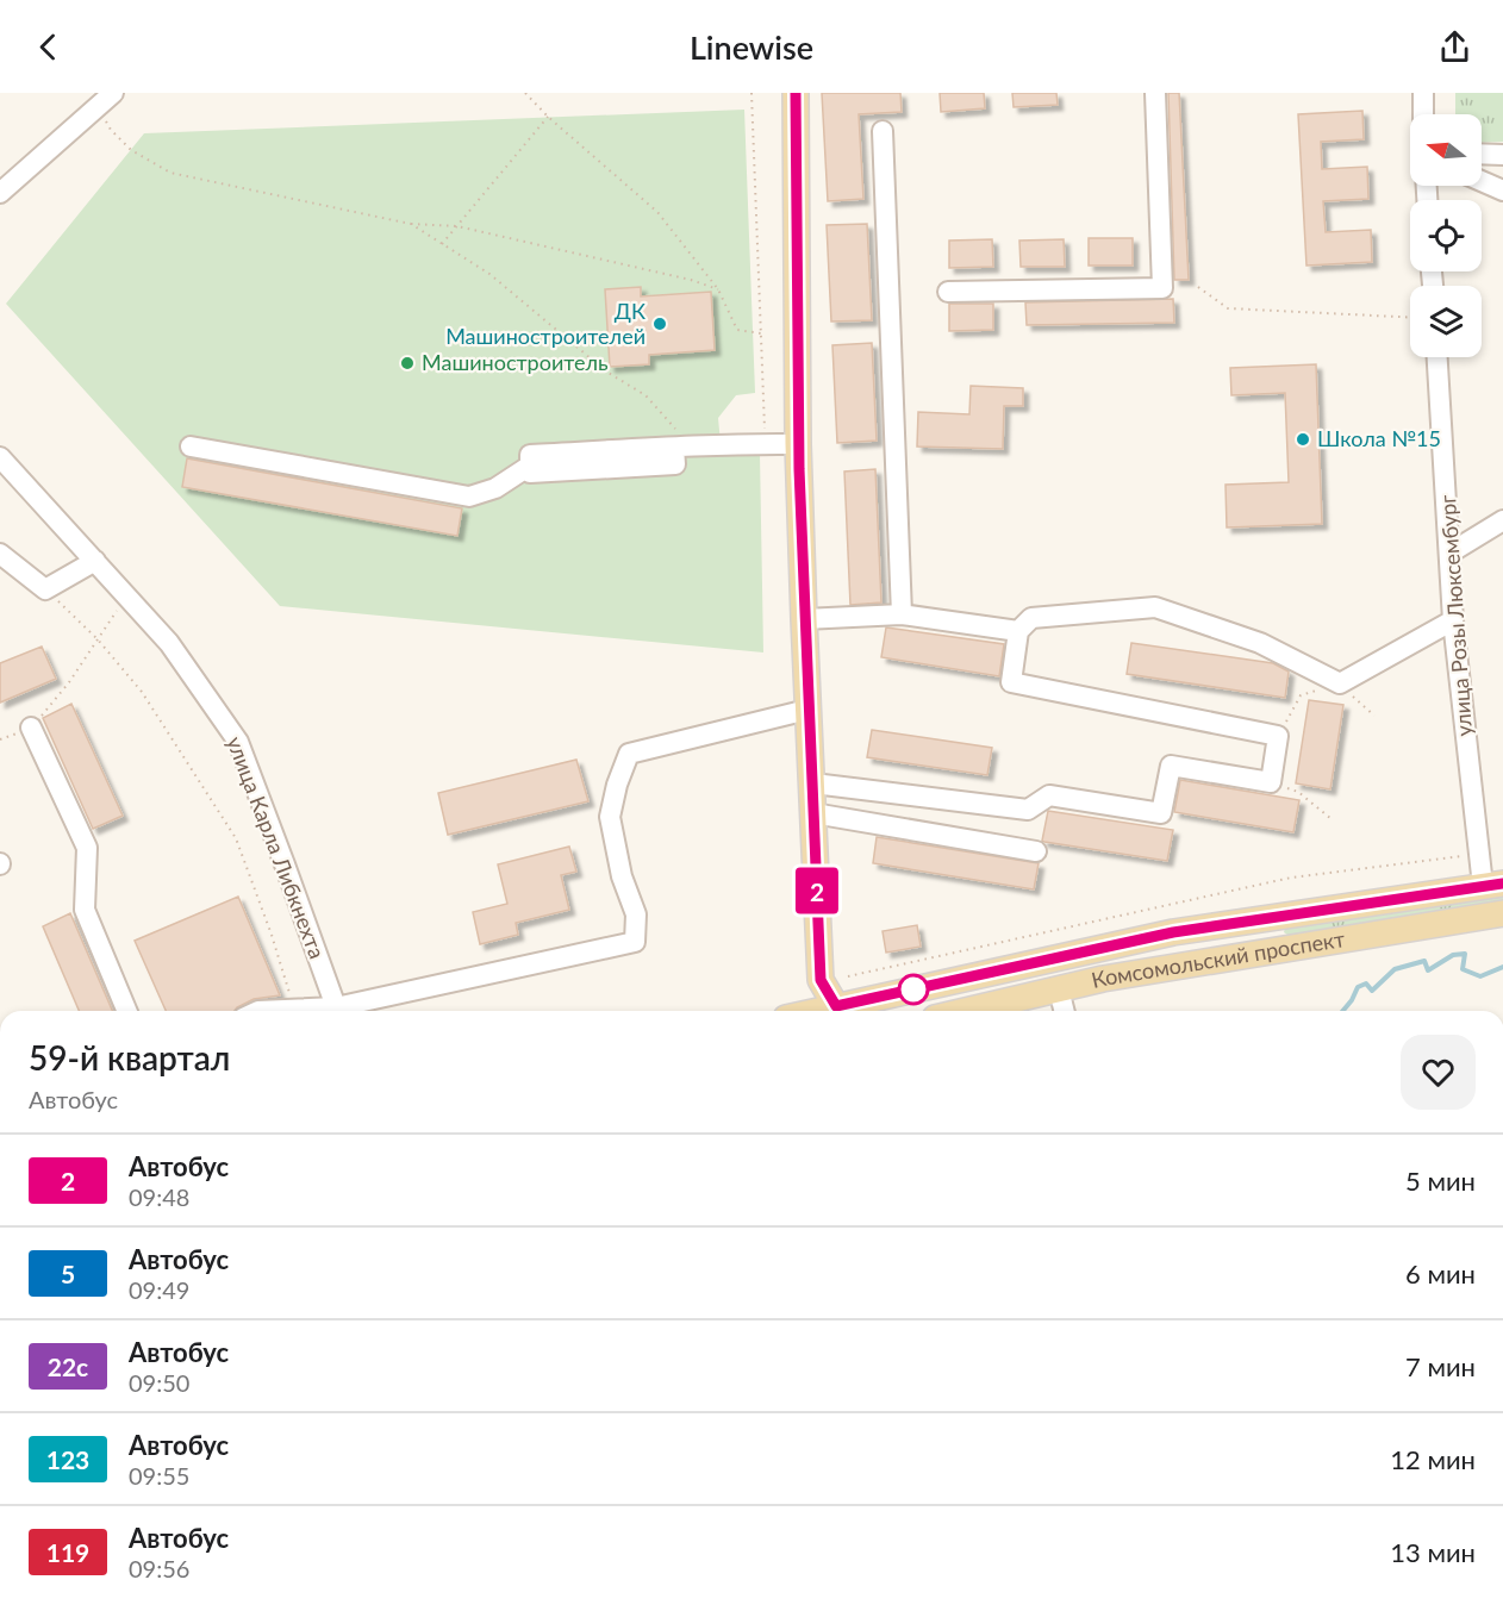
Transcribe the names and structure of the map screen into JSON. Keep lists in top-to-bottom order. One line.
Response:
{"streets":{"main road":["Комсомольский проспект"],"street":["улица Розы Люксембург","улица Карла Либкнехта"]},"crossings":[["улица Розы Люксембург","Комсомольский проспект"]],"places":["ДК Машиностроителей","Машиностроитель","Школа №15"],"lines":["bus line 2"],"north":"left","page":{"header":"Linewise","on_map":"2","heading":["59-й квартал","Автобус"],"list":[{"mark":"2","name":"Автобус","note":"09:48","value":"5 мин"},{"mark":"5","name":"Автобус","note":"09:49","value":"6 мин"},{"mark":"22с","name":"Автобус","note":"09:50","value":"7 мин"},{"mark":"123","name":"Автобус","note":"09:55","value":"12 мин"},{"mark":"119","name":"Автобус","note":"09:56","value":"13 мин"}]}}
